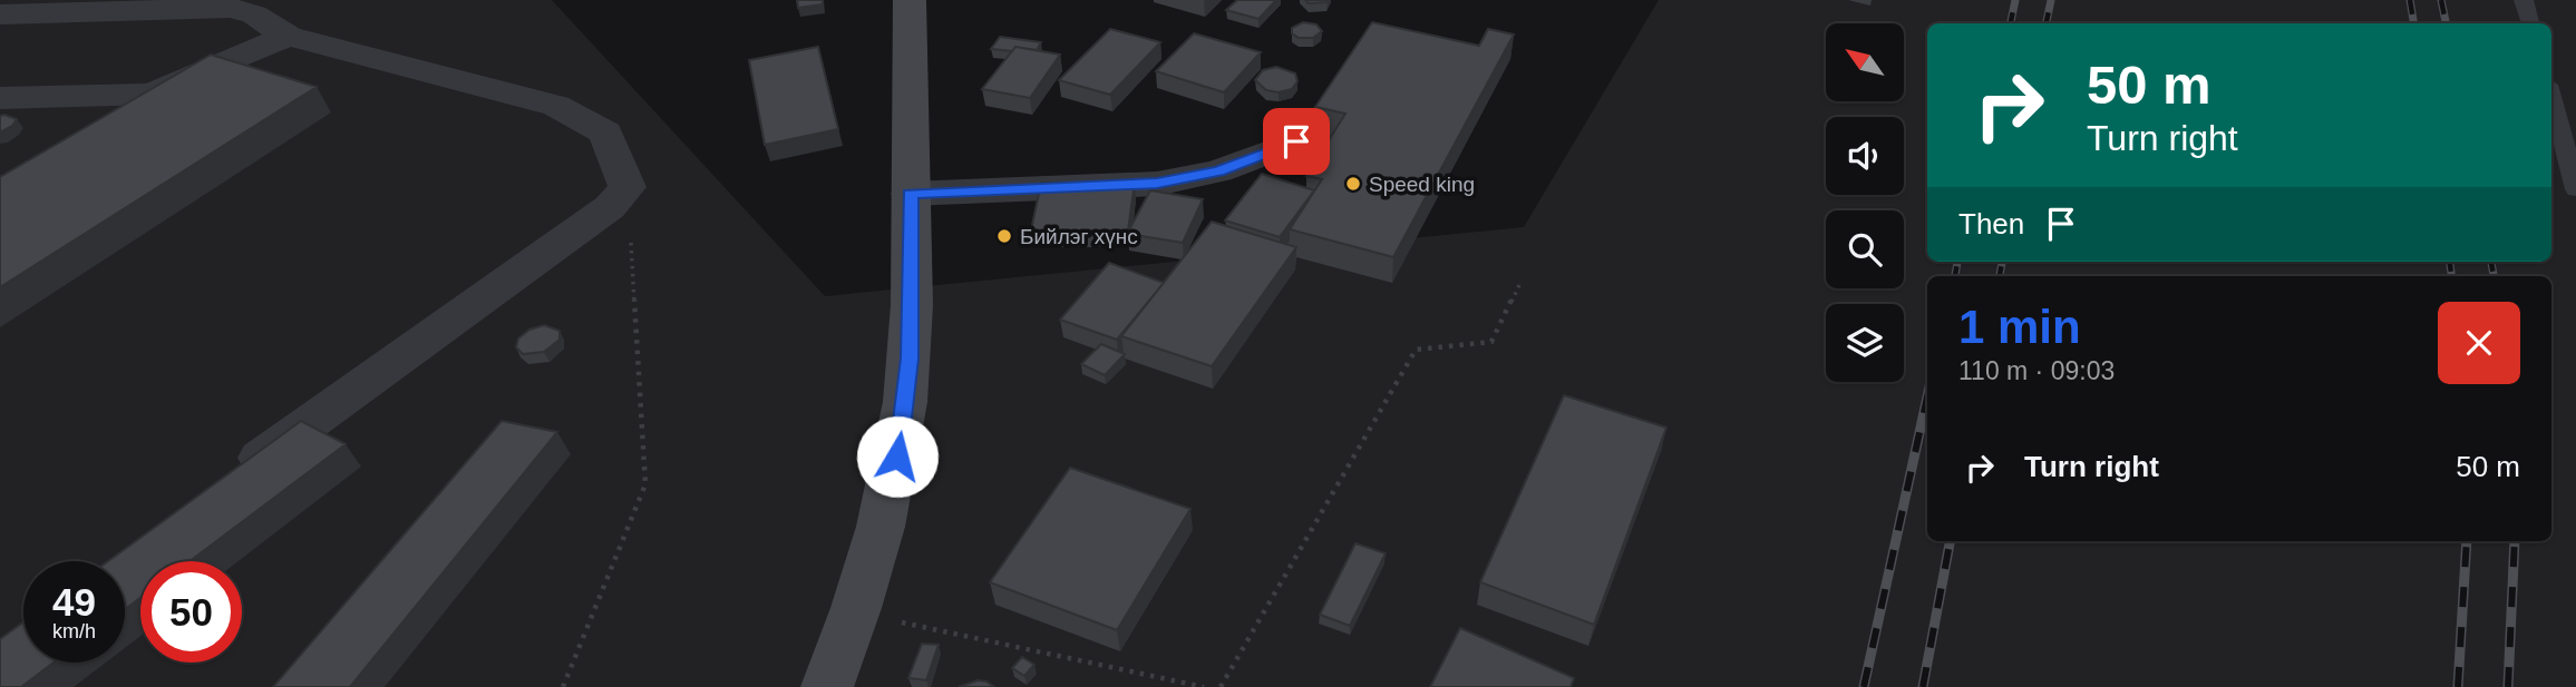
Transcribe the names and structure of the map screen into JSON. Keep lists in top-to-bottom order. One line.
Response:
{"places":["Speed king","Бийлэг хүнс"],"north":"top left","page":{"turn":["50 m","Turn right"],"then":"Then","heading":["1 min","110 m · 09:03"],"list":[{"name":"Turn right","value":"50 m"}],"speed":"49 km/h","limit":"50"}}
